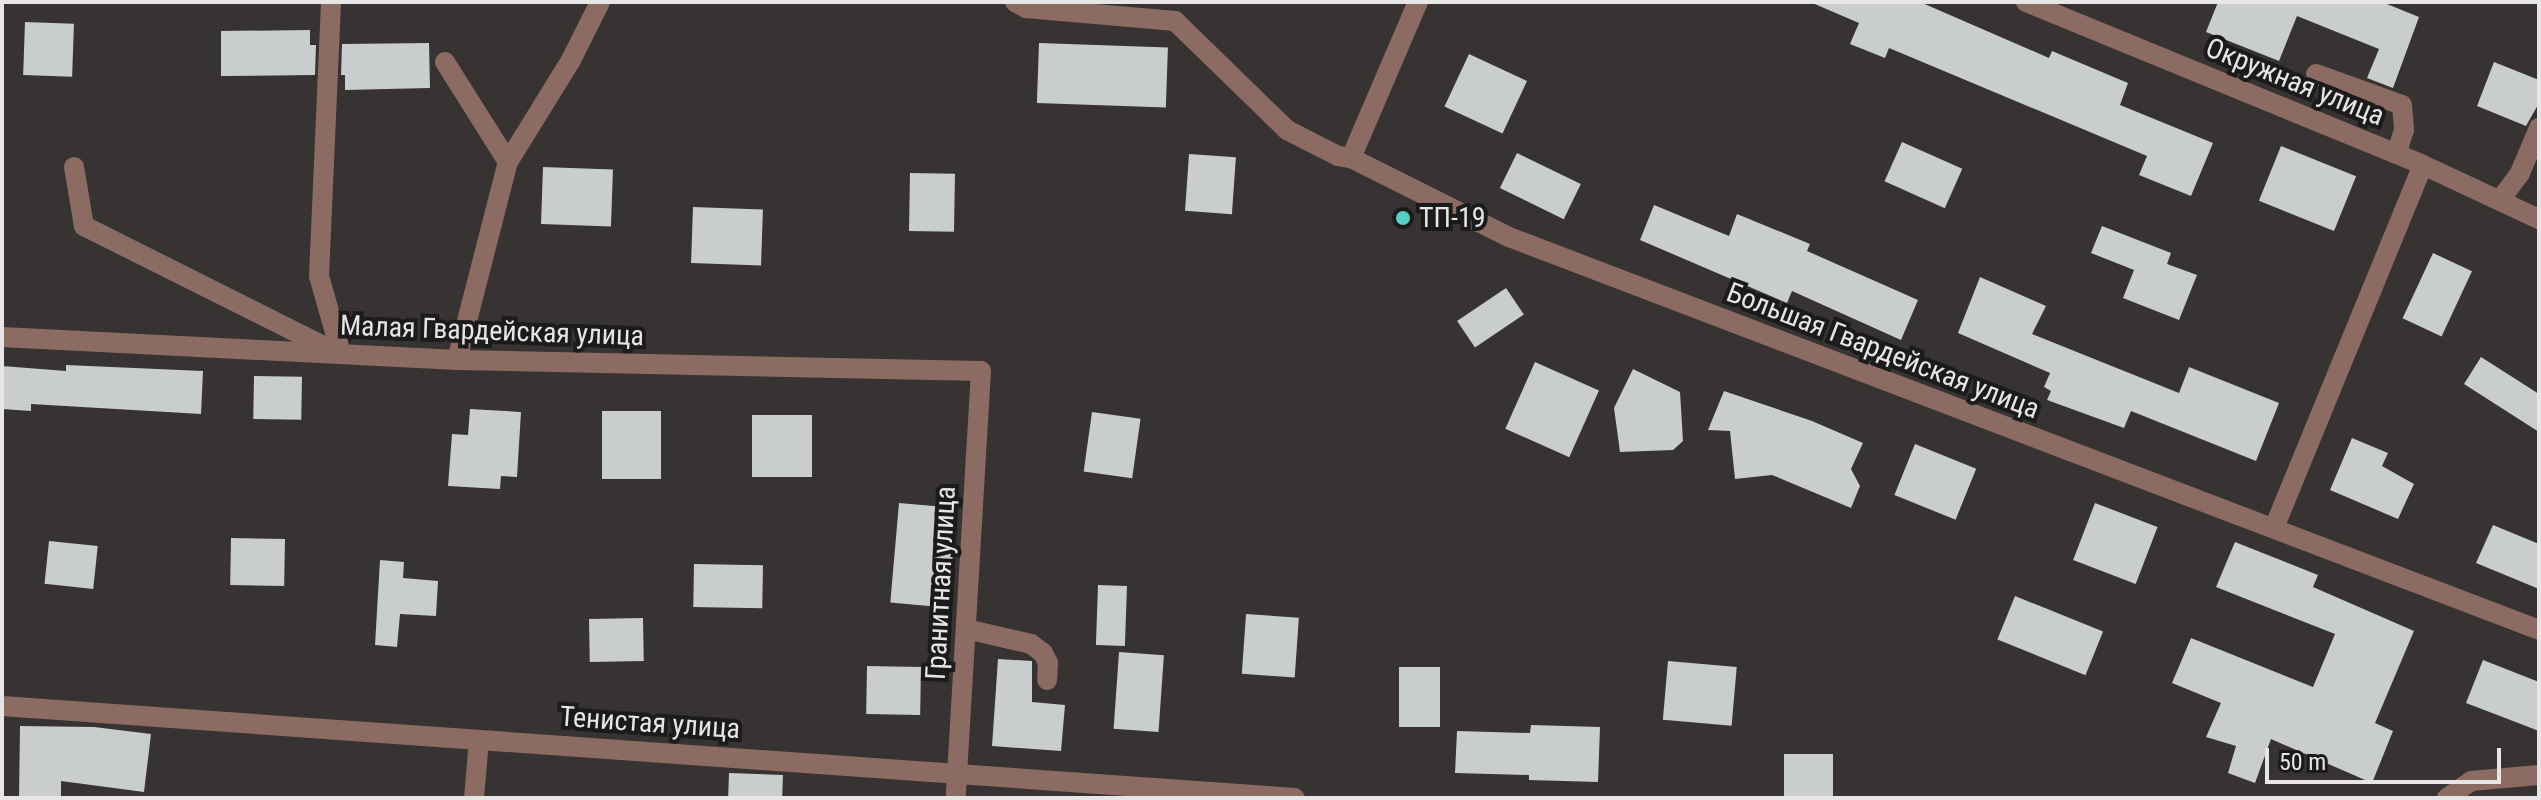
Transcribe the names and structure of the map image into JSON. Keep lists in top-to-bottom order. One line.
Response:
{"streets":{"street":["Окружная улица","Малая Гвардейская улица","Большая Гвардейская улица","Гранитная улица","Тенистая улица"]},"crossings":[["Малая Гвардейская улица","Гранитная улица"],["Гранитная улица","Тенистая улица"]],"places":["ТП-19"],"scale_bar":"50 m"}
